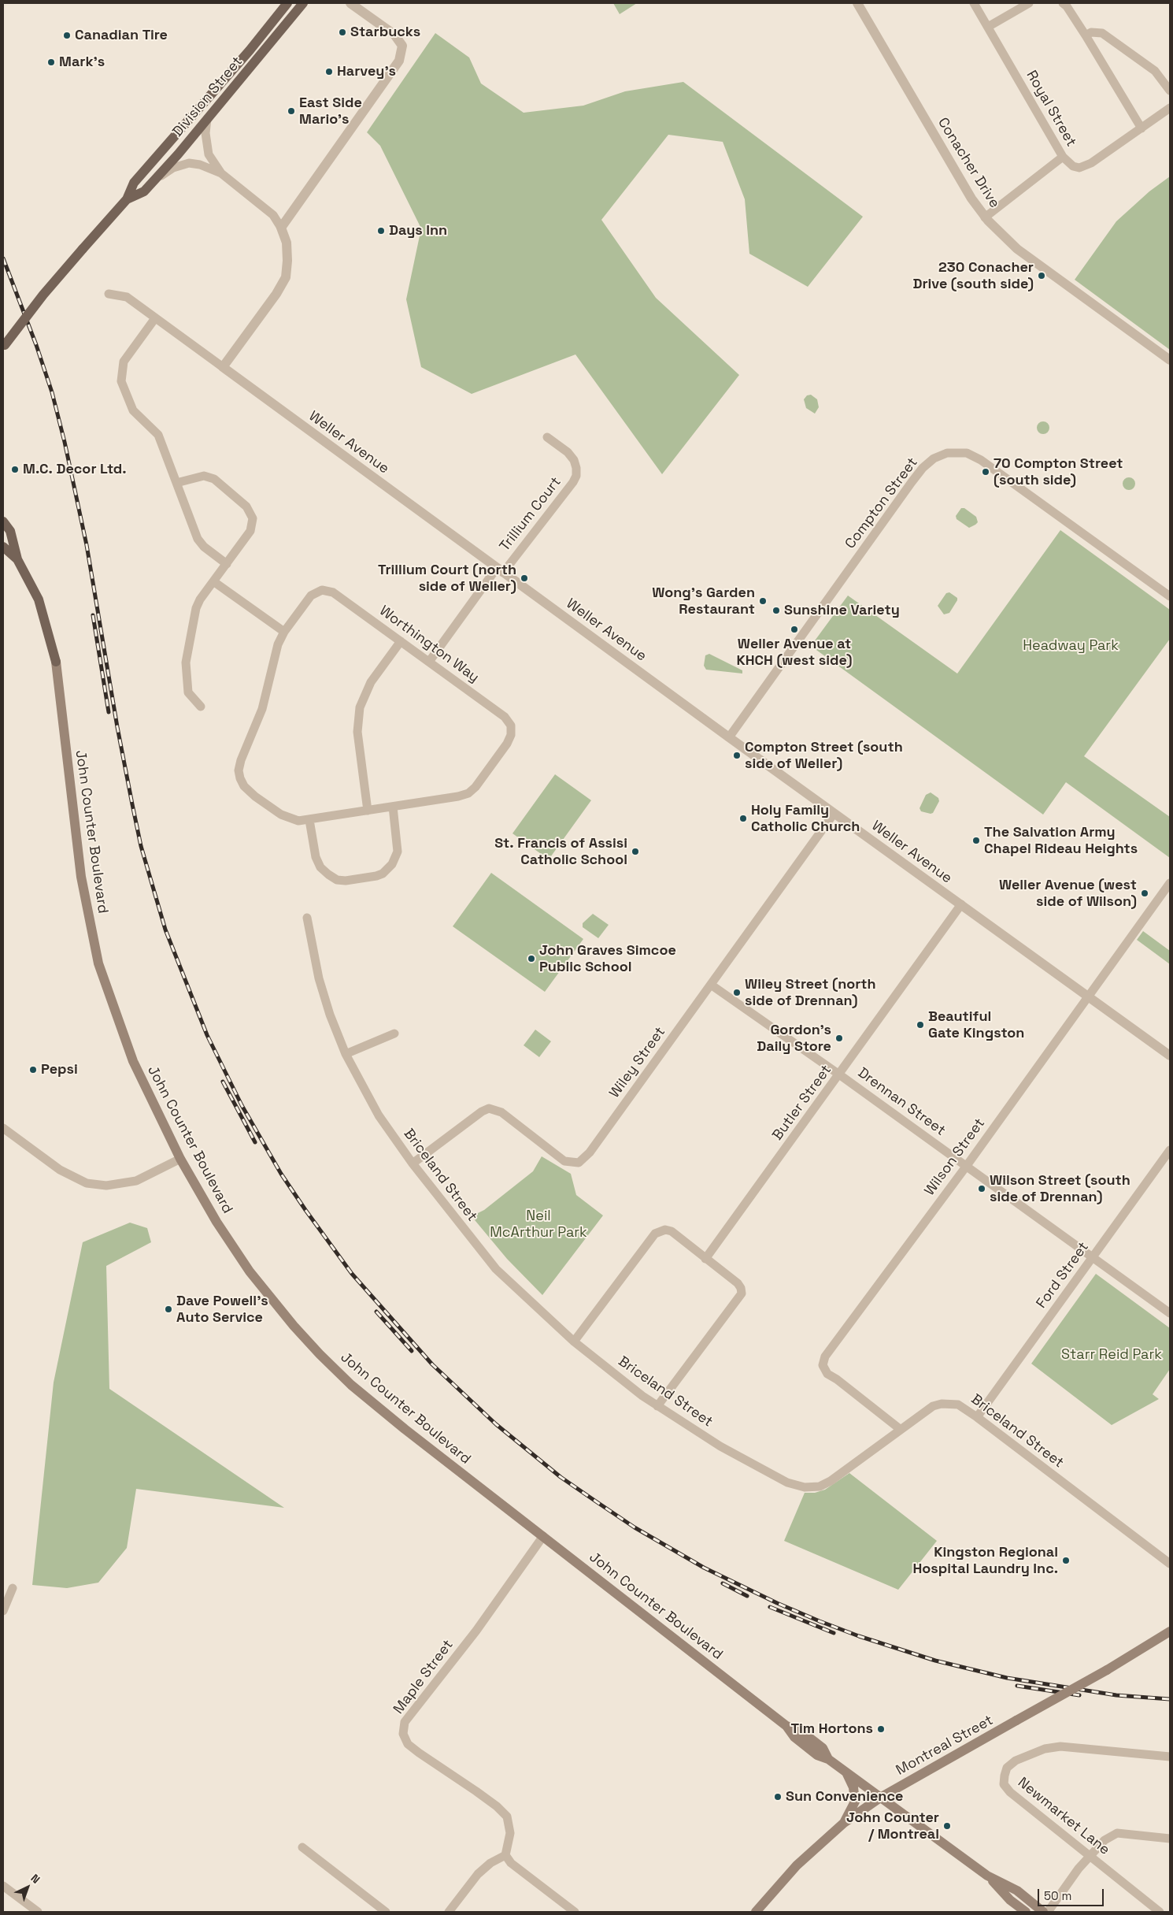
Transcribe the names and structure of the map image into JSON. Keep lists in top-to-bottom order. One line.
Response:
{"streets":{"main road":["Division Street","John Counter Boulevard","Montreal Street"],"street":["Royal Street","Conacher Drive","Weller Avenue","Compton Street","Trillium Court","Worthington Way","Wiley Street","Drennan Street","Butler Street","Wilson Street","Briceland Street","Ford Street","Maple Street","Newmarket Lane"]},"crossings":[["Weller Avenue","Compton Street"],["Weller Avenue","Trillium Court"],["Weller Avenue","Wiley Street"],["Weller Avenue","Butler Street"],["Weller Avenue","Wilson Street"],["Trillium Court","Worthington Way"],["John Counter Boulevard","Maple Street"],["John Counter Boulevard","Montreal Street"],["Wiley Street","Drennan Street"],["Wiley Street","Briceland Street"],["Drennan Street","Butler Street"],["Drennan Street","Wilson Street"],["Drennan Street","Ford Street"],["Wilson Street","Briceland Street"],["Briceland Street","Ford Street"]],"parks":["Headway Park","Neil McArthur Park","Starr Reid Park"],"places":["Starbucks","Canadian Tire","Mark's","Harvey's","East Side Mario's","Days Inn","230 Conacher Drive (south side)","M.C. Decor Ltd.","70 Compton Street (south side)","Trillium Court (north side of Weller)","Wong's Garden Restaurant","Sunshine Variety","Weller Avenue at KHCH (west side)","Compton Street (south side of Weller)","Holy Family Catholic Church","The Salvation Army Chapel Rideau Heights","St. Francis of Assisi Catholic School","Weller Avenue (west side of Wilson)","John Graves Simcoe Public School","Wiley Street (north side of Drennan)","Beautiful Gate Kingston","Gordon's Daily Store","Pepsi","Wilson Street (south side of Drennan)","Dave Powell's Auto Service","Kingston Regional Hospital Laundry Inc.","Tim Hortons","Sun Convenience","John Counter / Montreal"],"scale_bar":"50 m","north":"top right"}
